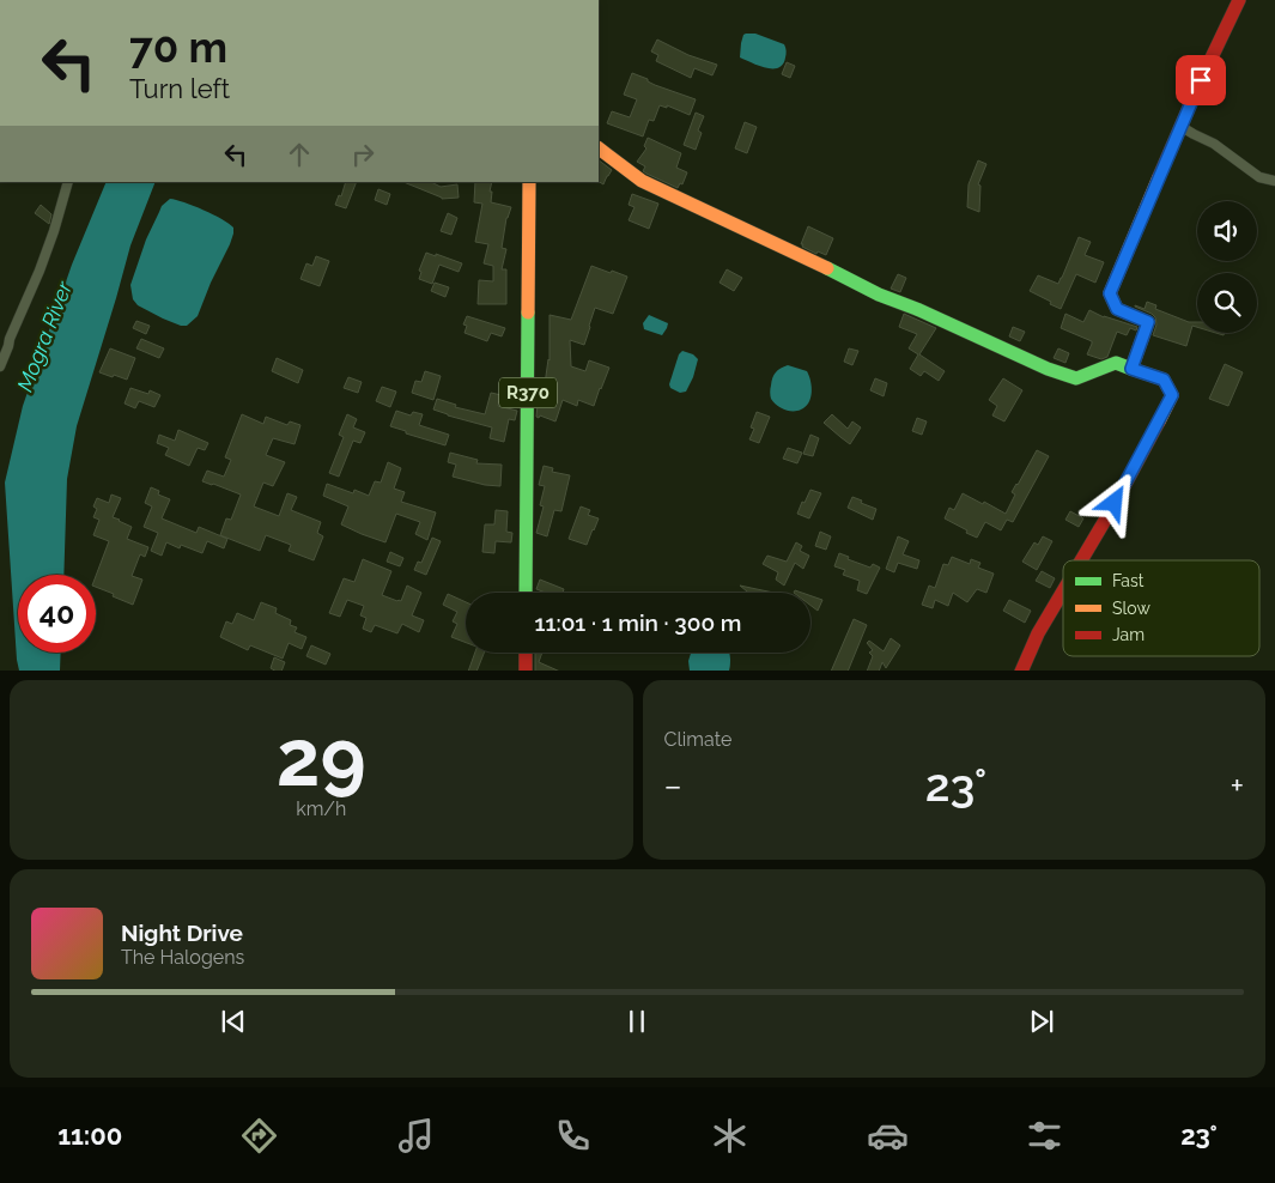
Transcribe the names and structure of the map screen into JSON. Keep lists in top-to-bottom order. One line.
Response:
{"streets":{"street":["R370"]},"water":["Mogra River"],"legend":["Fast","Slow","Jam"],"page":{"turn":["70 m","Turn left"],"limit":"40","trip":"11:01 · 1 min · 300 m","tile":[["29","km/h"],"Climate"],"heat":["−","23°","+"],"song":["Night Drive","The Halogens"],"tabs":["11:00","23°"]}}
